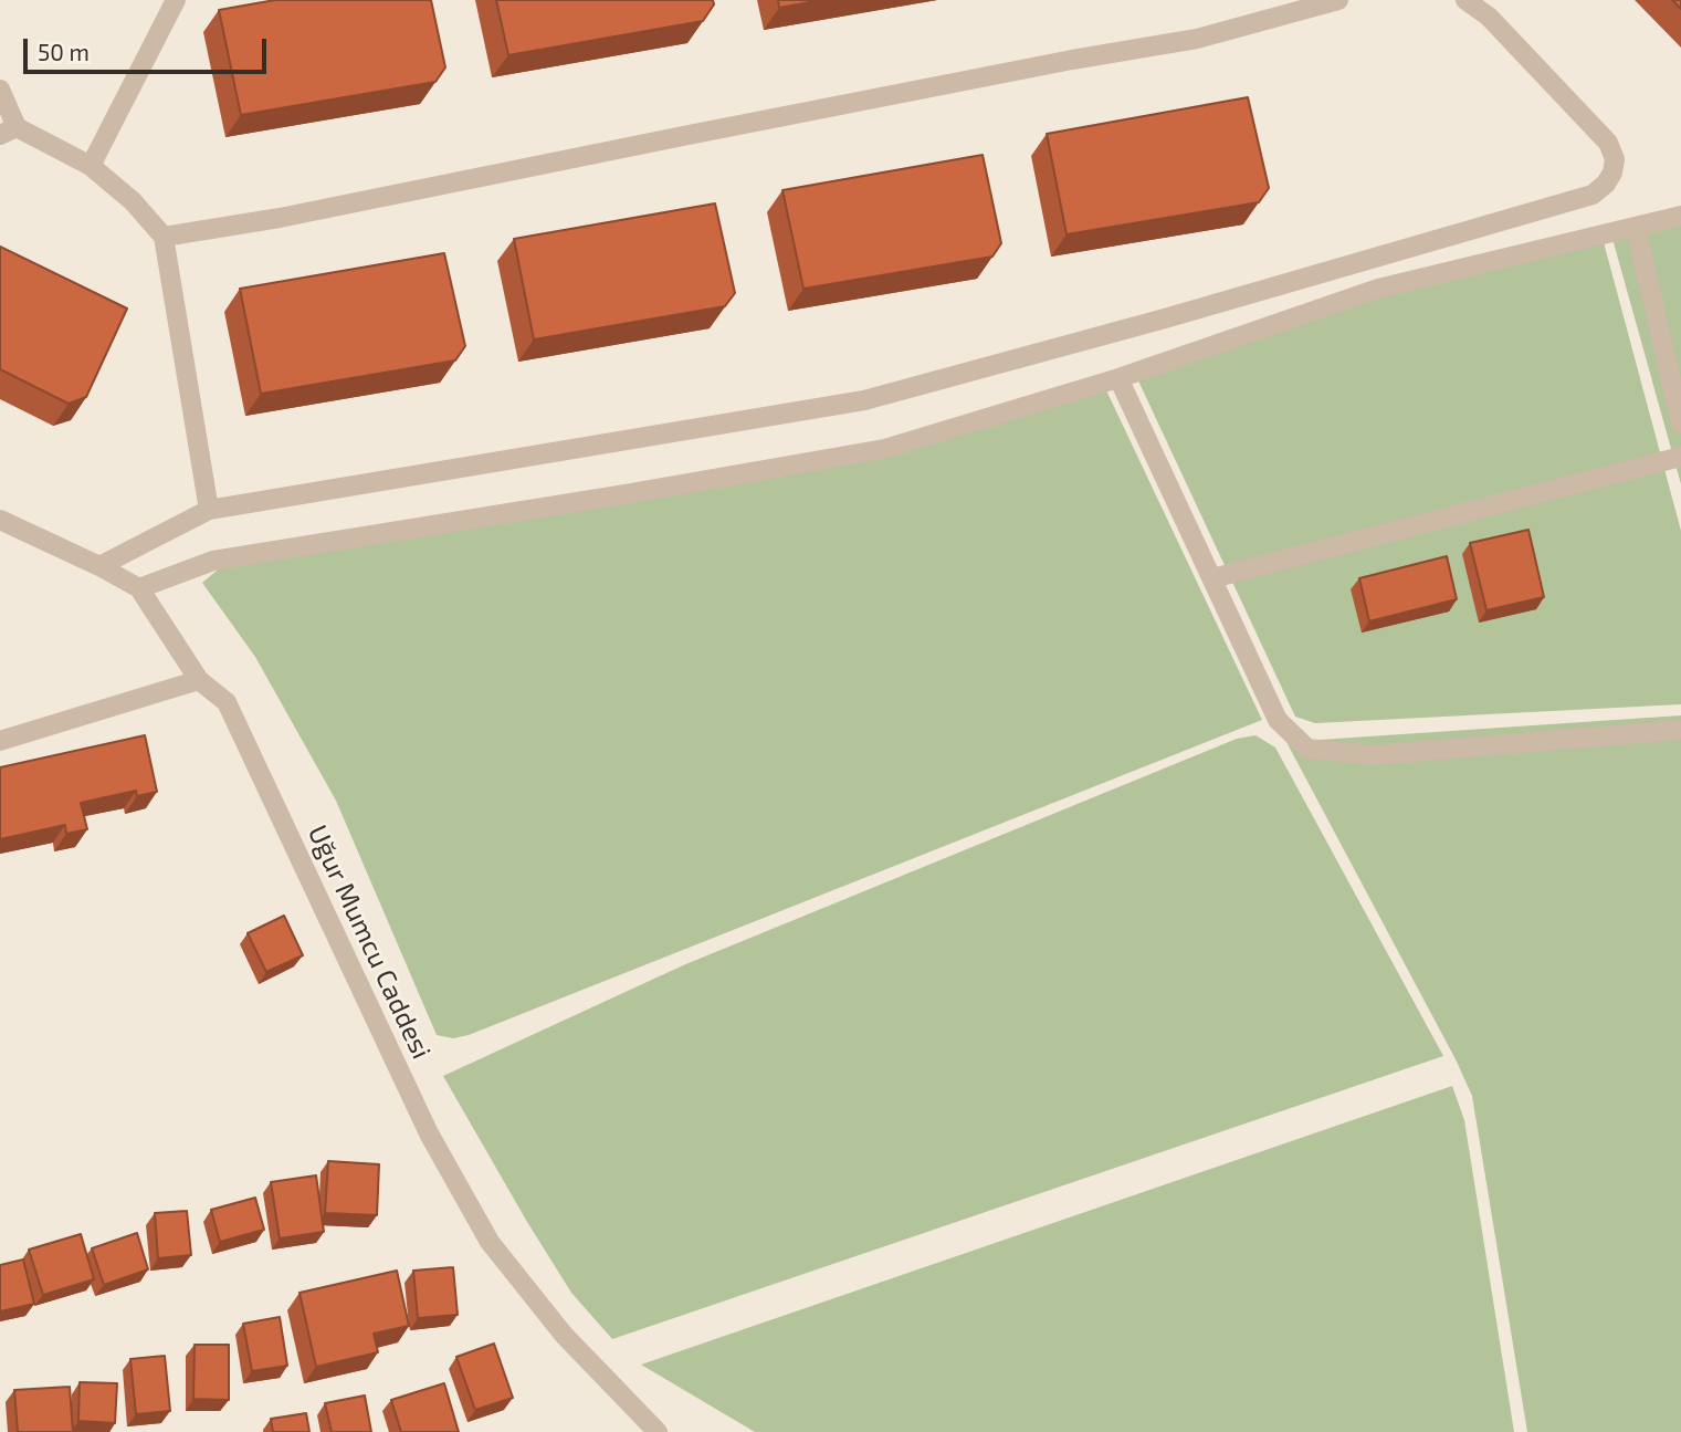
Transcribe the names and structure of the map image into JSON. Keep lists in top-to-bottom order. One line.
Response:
{"streets":{"street":["Uğur Mumcu Caddesi"]},"scale_bar":"50 m"}
